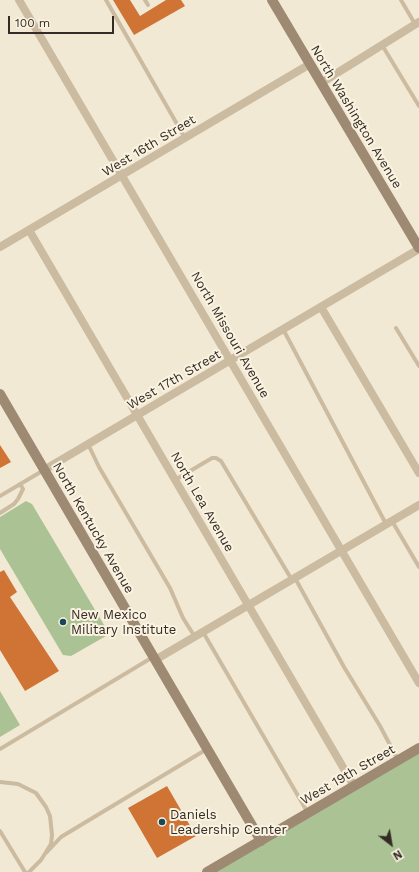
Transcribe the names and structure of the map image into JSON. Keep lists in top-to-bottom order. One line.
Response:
{"streets":{"street":["North Washington Avenue","West 16th Street","North Missouri Avenue","West 17th Street","North Lea Avenue","North Kentucky Avenue","West 19th Street"]},"crossings":[["North Washington Avenue","West 16th Street"],["North Washington Avenue","West 17th Street"],["West 16th Street","North Missouri Avenue"],["West 16th Street","North Lea Avenue"],["North Missouri Avenue","West 17th Street"],["West 17th Street","North Lea Avenue"],["West 17th Street","North Kentucky Avenue"],["North Lea Avenue","West 19th Street"],["North Kentucky Avenue","West 19th Street"]],"places":["New Mexico Military Institute","Daniels Leadership Center"],"scale_bar":"100 m","north":"bottom right"}
